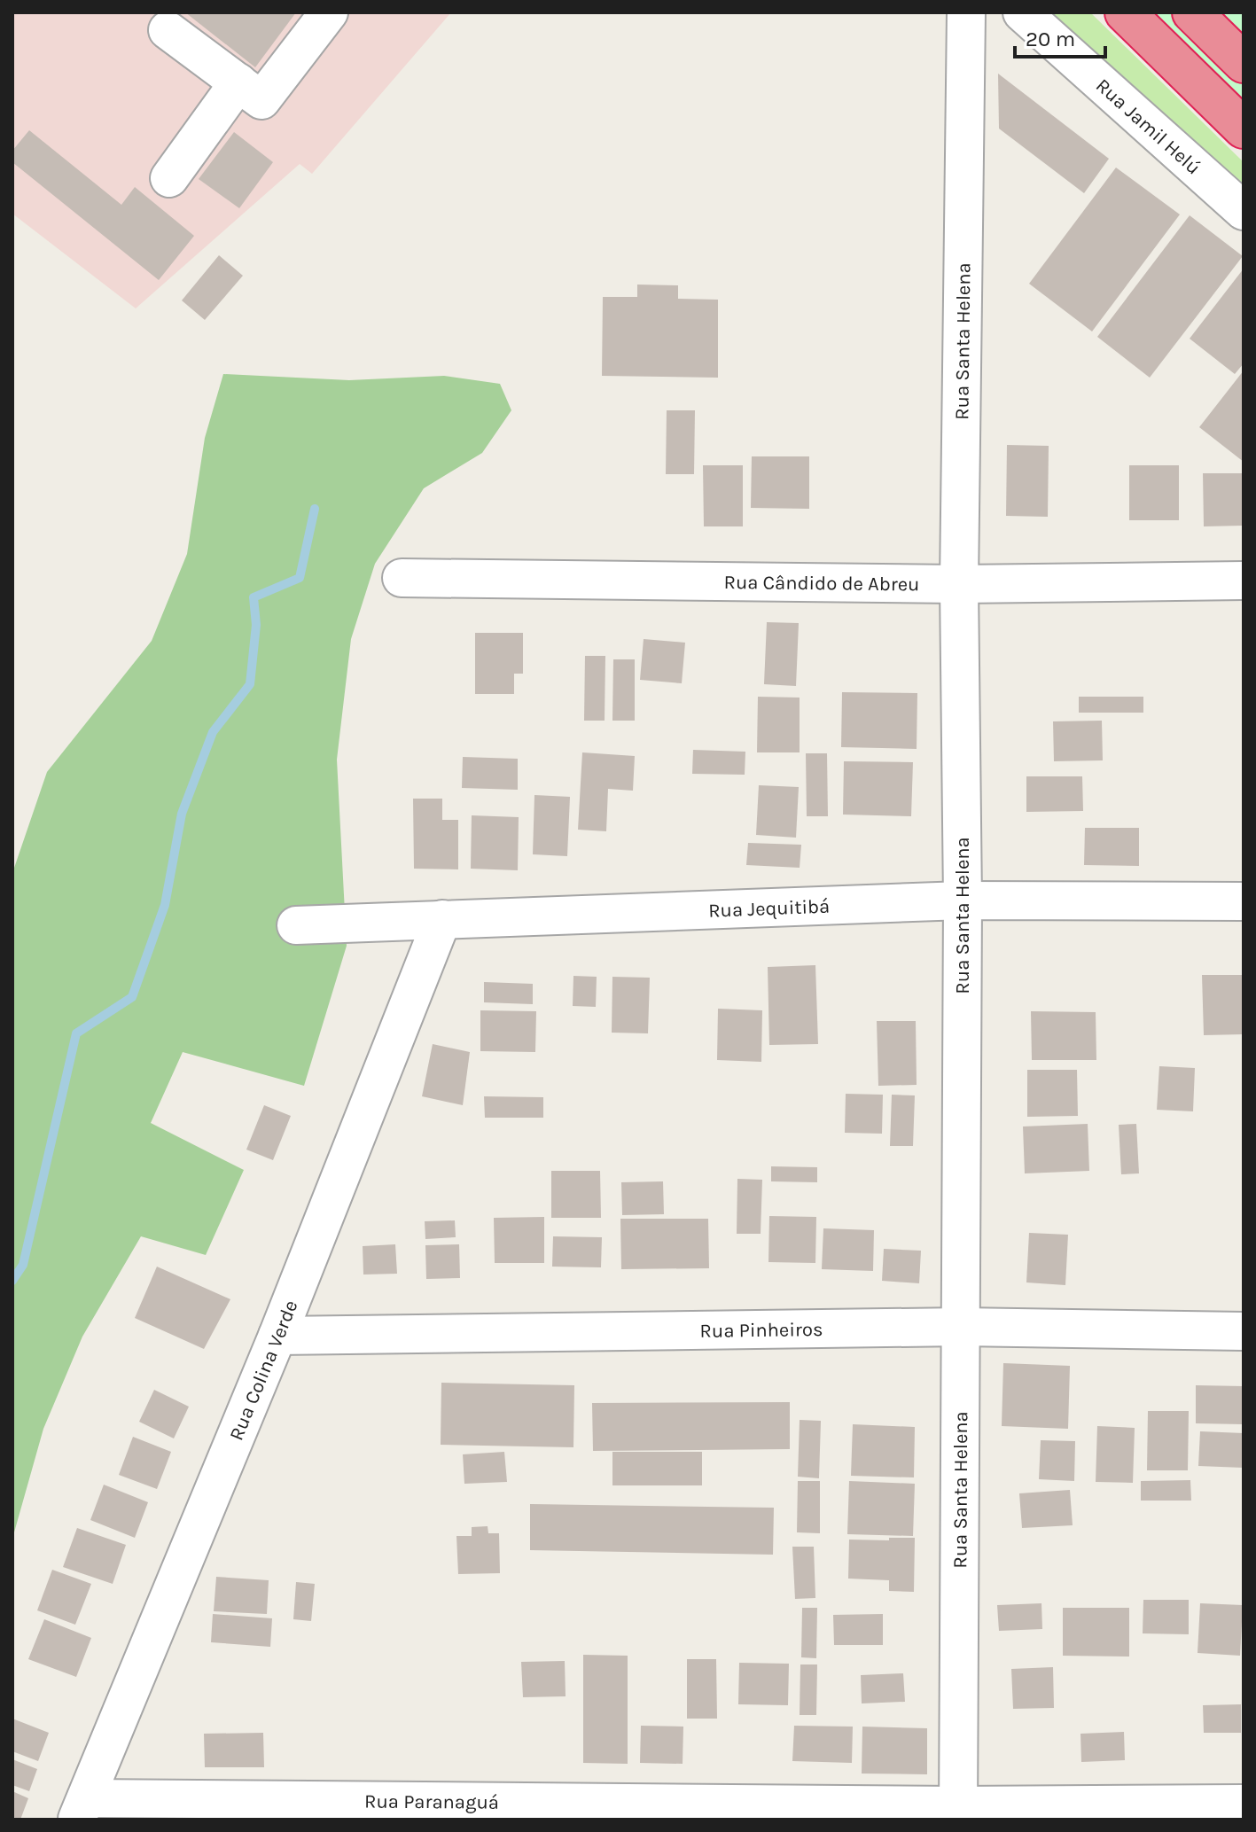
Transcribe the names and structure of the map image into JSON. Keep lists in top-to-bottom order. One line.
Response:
{"streets":{"street":["Rua Jamil Helú","Rua Santa Helena","Rua Cândido de Abreu","Rua Jequitibá","Rua Pinheiros","Rua Colina Verde","Rua Paranaguá"]},"crossings":[["Rua Santa Helena","Rua Cândido de Abreu"],["Rua Santa Helena","Rua Jequitibá"],["Rua Santa Helena","Rua Pinheiros"],["Rua Santa Helena","Rua Paranaguá"],["Rua Jequitibá","Rua Colina Verde"],["Rua Pinheiros","Rua Colina Verde"],["Rua Colina Verde","Rua Paranaguá"]],"scale_bar":"20 m"}
